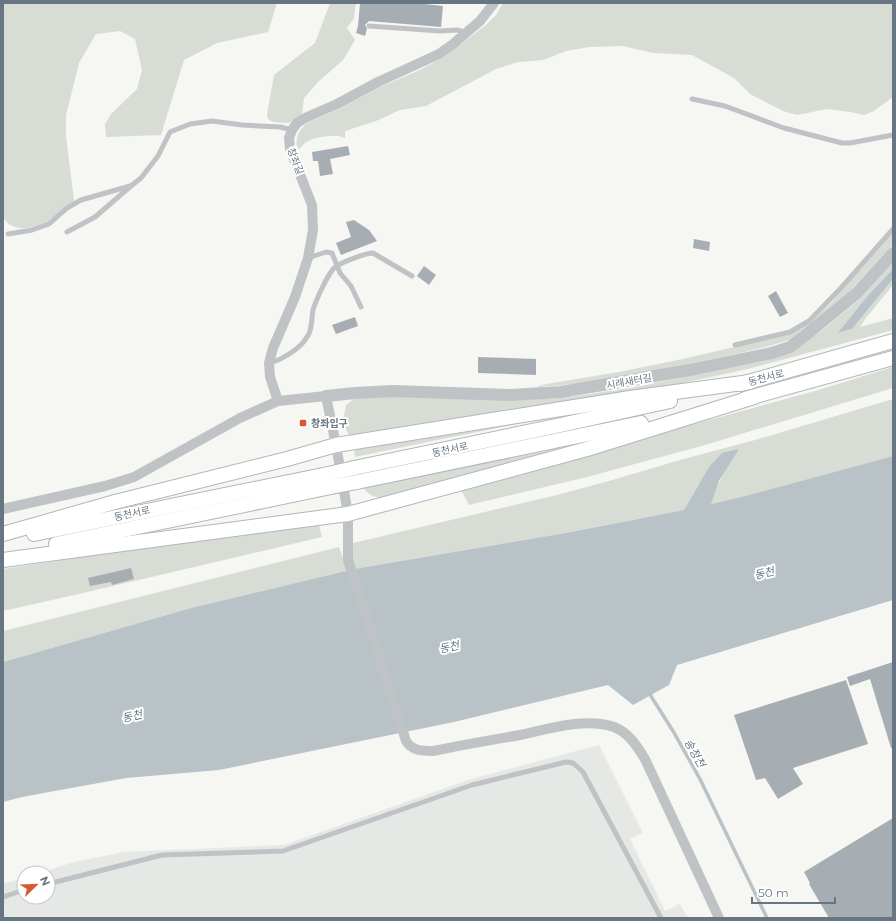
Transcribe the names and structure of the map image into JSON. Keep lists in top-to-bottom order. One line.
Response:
{"streets":{"main road":["동천서로"],"street":["창좌길","시례새터길"]},"water":["동천","송정천"],"places":{"transit":["창좌입구"]},"scale_bar":"50 m","north":"top right"}
